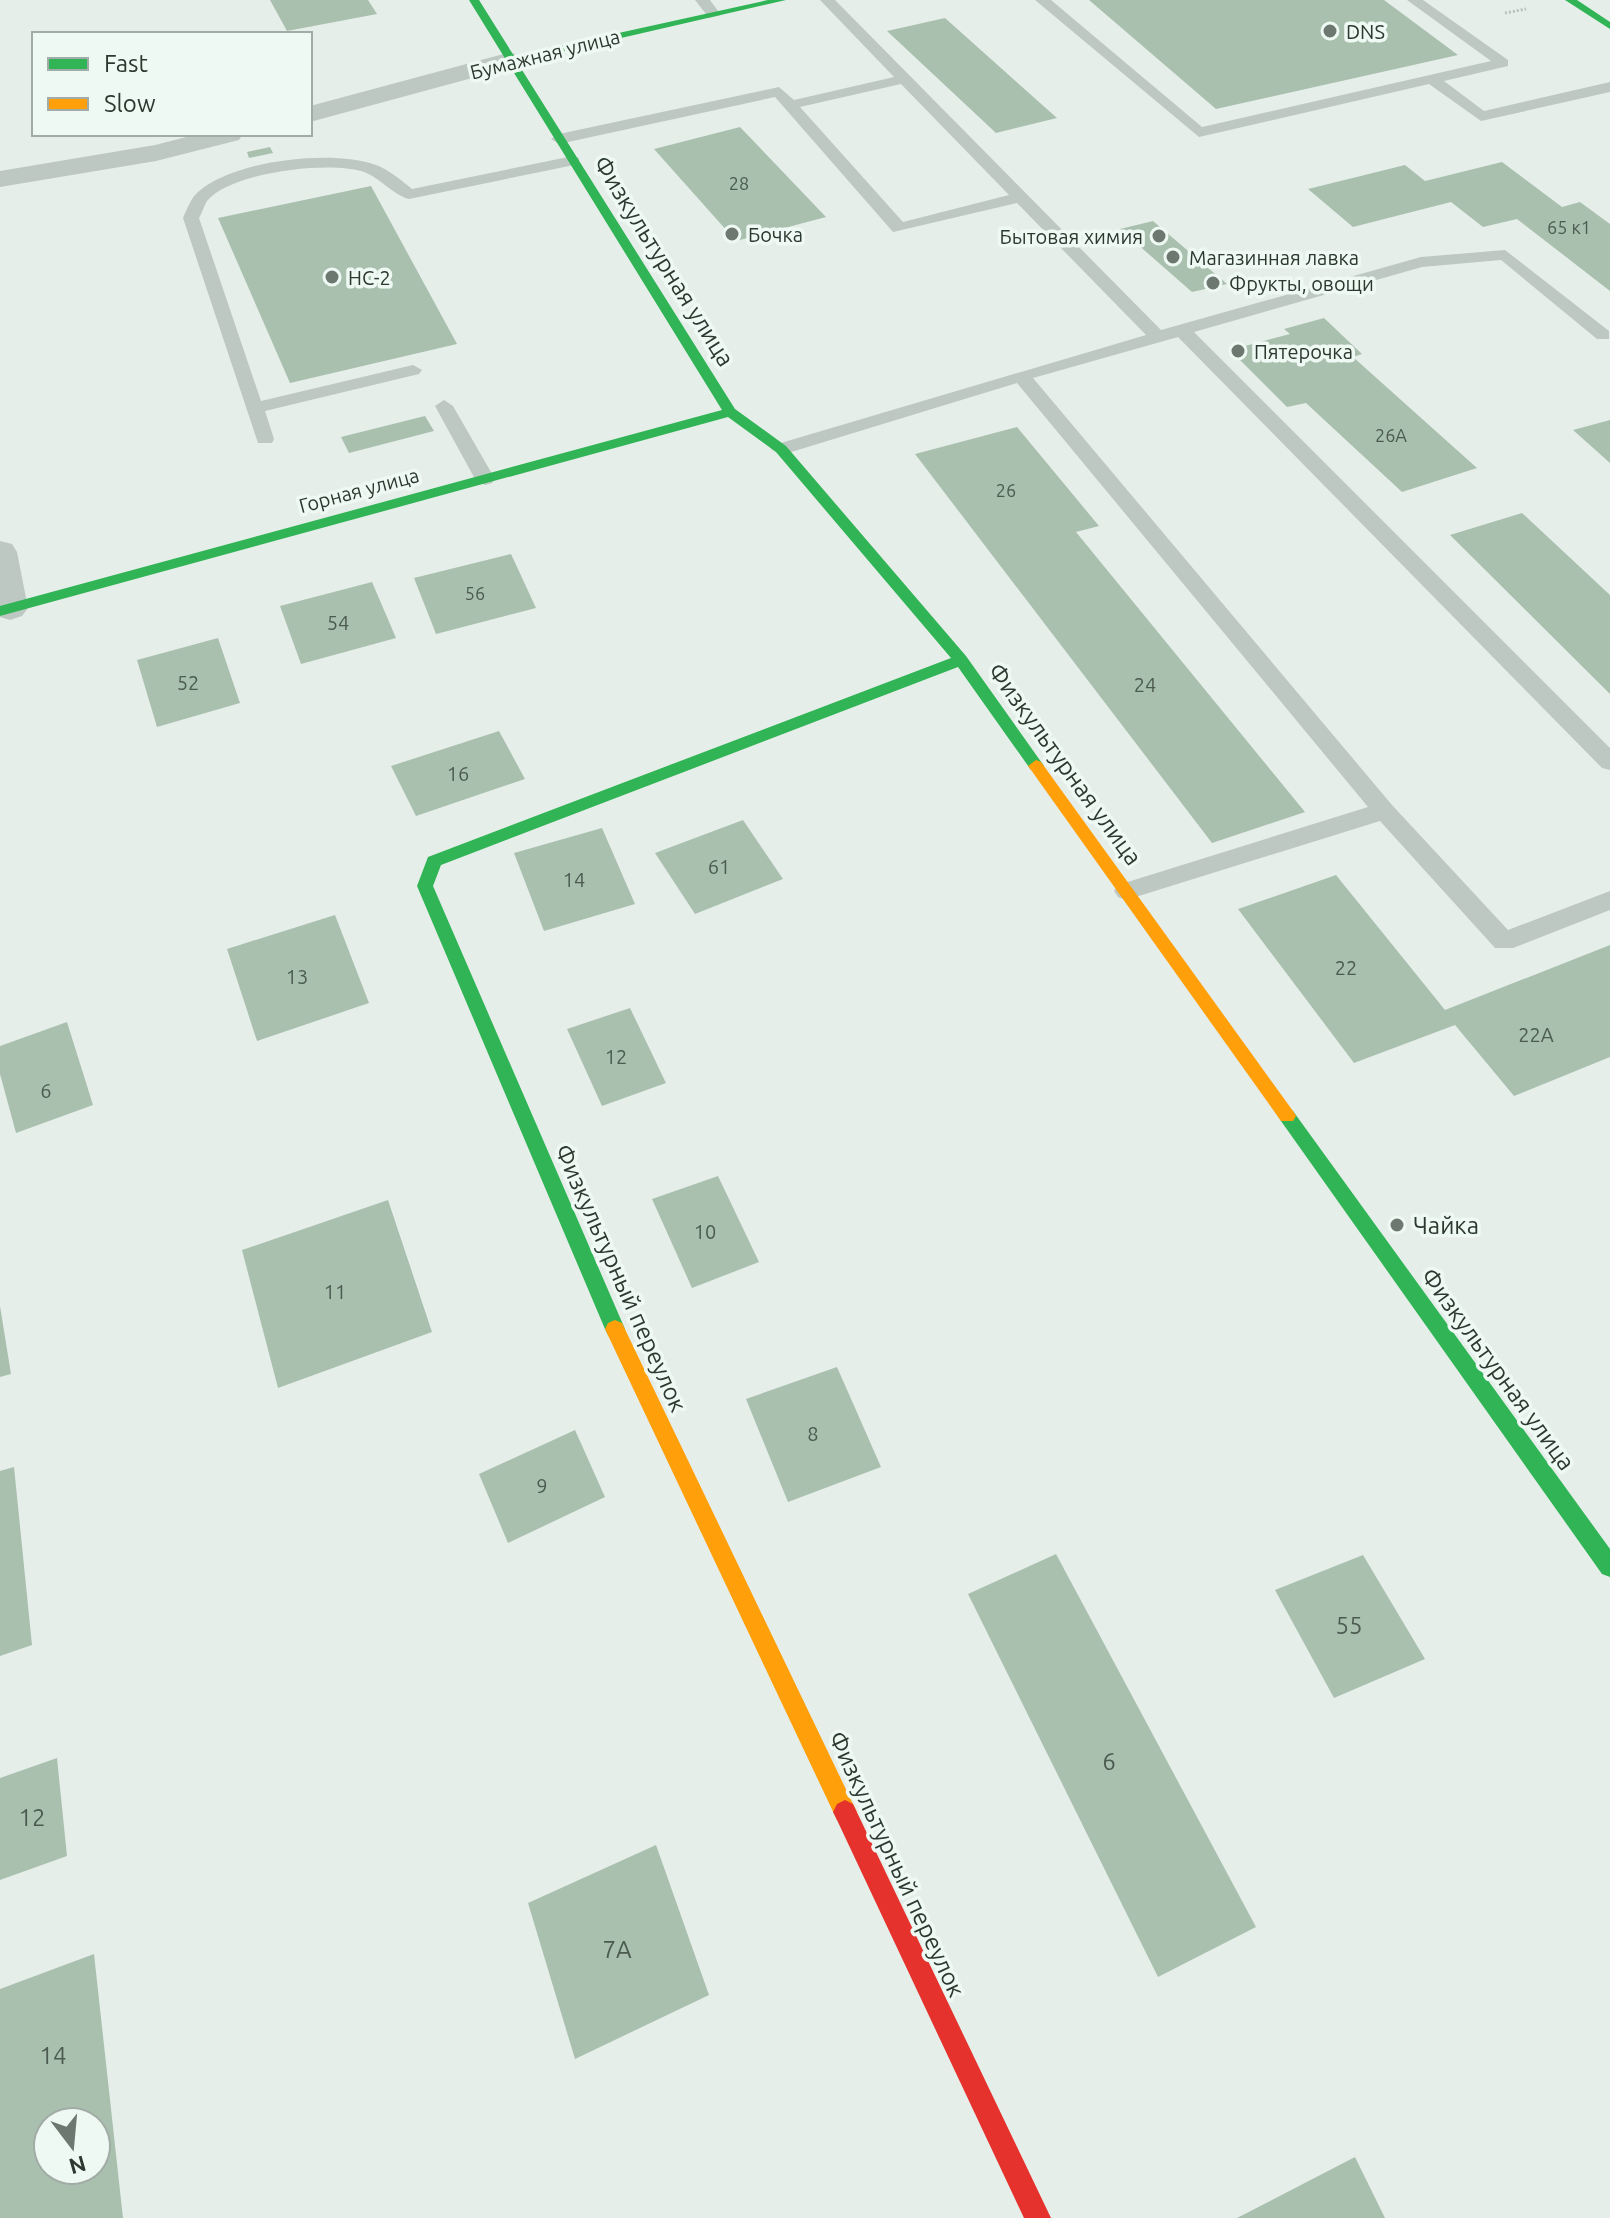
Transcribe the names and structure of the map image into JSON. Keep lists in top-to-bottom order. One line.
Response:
{"streets":{"street":["Бумажная улица","Физкультурная улица","Горная улица","Физкультурный переулок"]},"crossings":[["Бумажная улица","Физкультурная улица"],["Физкультурная улица","Горная улица"],["Физкультурная улица","Физкультурный переулок"]],"places":["DNS","Бочка","Бытовая химия","Магазинная лавка","НС-2","Фрукты, овощи","Пятерочка","Чайка"],"house_numbers":["28","65 к1","26А","26","56","54","52","24","16","61","14","22","13","22А","12","6","10","11","8","9","55","6","12","7А","14"],"legend":["Fast","Slow"],"north":"bottom"}
